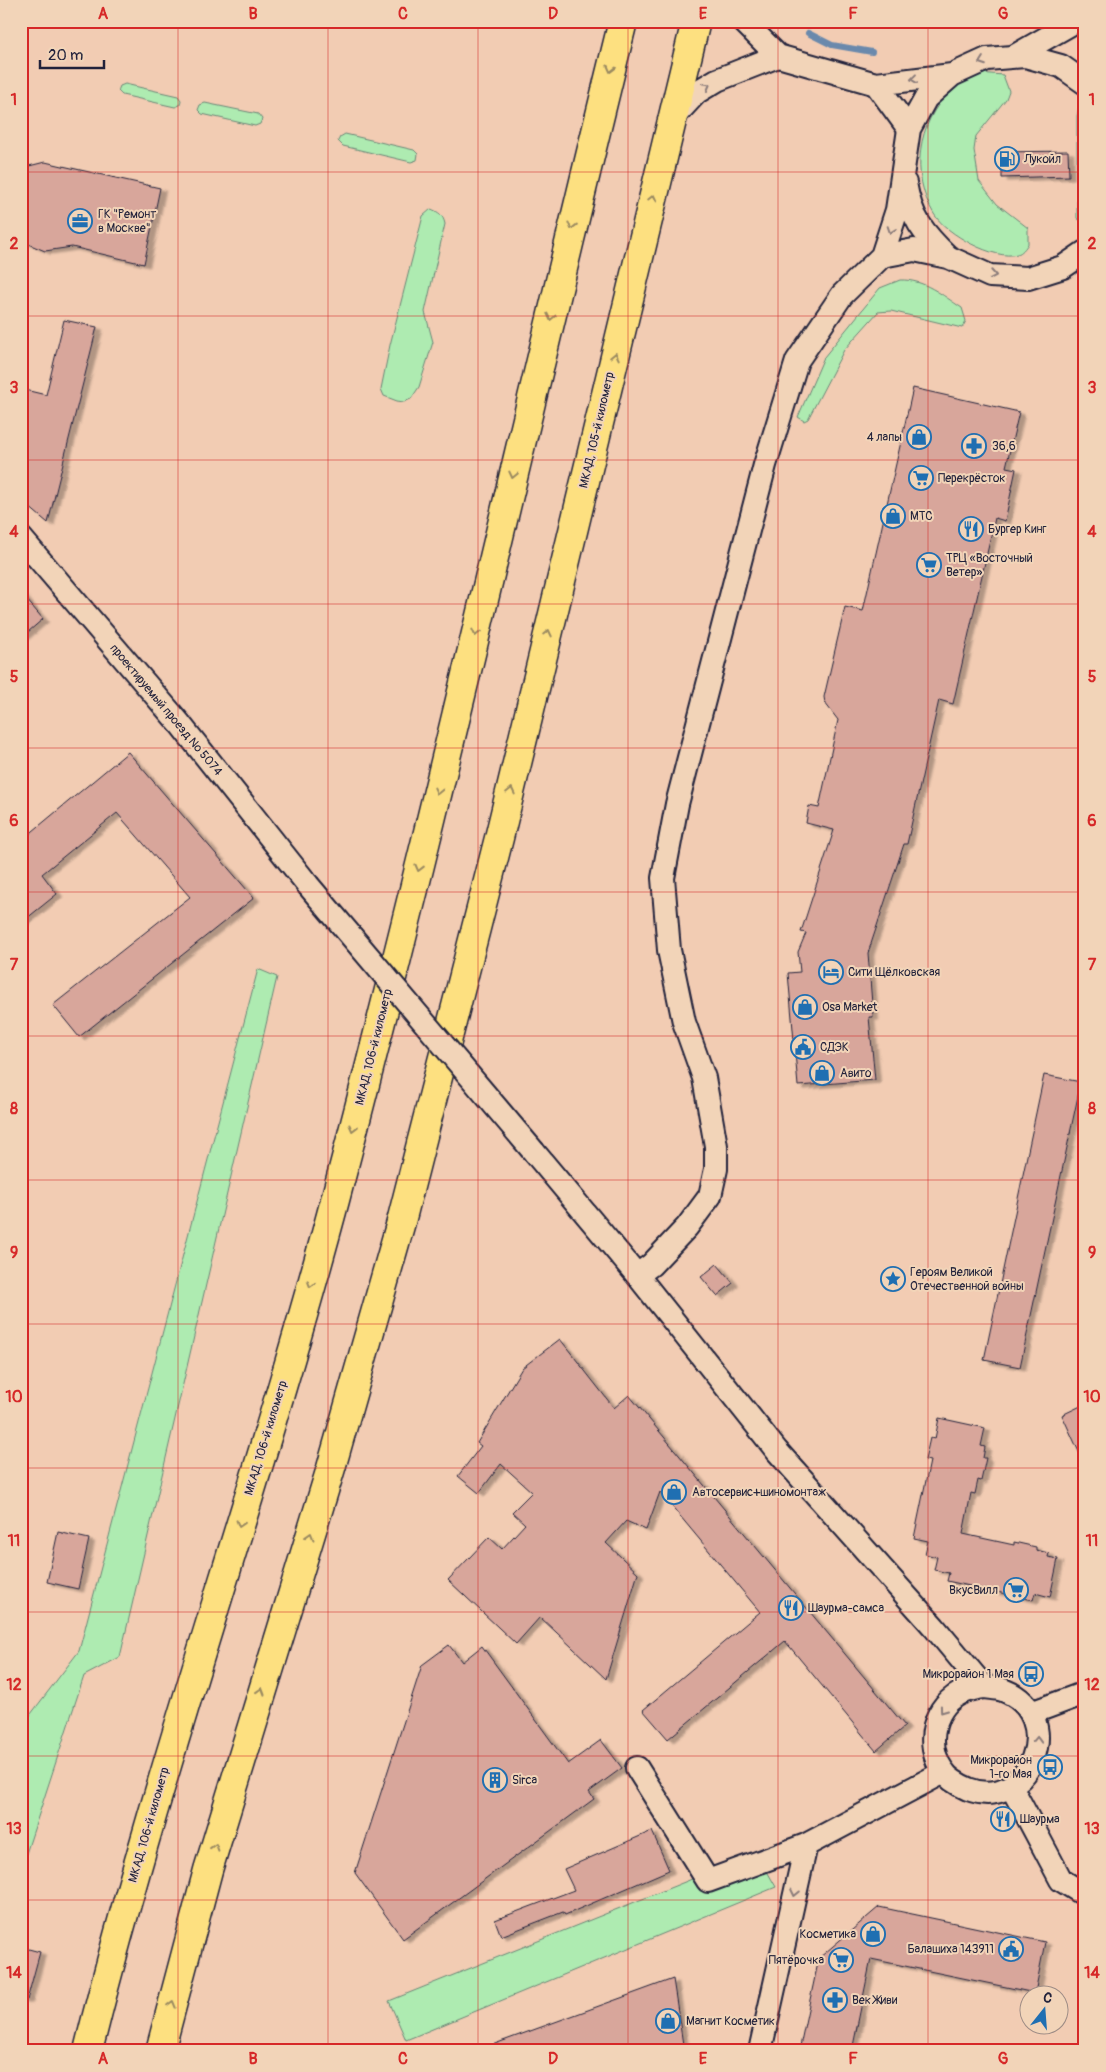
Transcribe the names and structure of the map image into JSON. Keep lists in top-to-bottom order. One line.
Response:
{"streets":{"highway":["МКАД, 105-й километр","МКАД, 106-й километр"],"street":["проектируемый проезд № 5074"]},"one_way":["МКАД, 105-й километр","МКАД, 106-й километр"],"places":{"fuel station":["Лукойл"],"office":["ГК \"Ремонт в Москве\""],"shop":["4 лапы","МТС","Osa Market","Авито","Автосервис+шиномонтаж","Косметика","Магнит Косметик"],"pharmacy":["36,6","Век Живи"],"supermarket":["Перекрёсток","ТРЦ «Восточный Ветер»","ВкусВилл","Пятёрочка"],"restaurant":["Бургер Кинг","Шаурма-самса","Шаурма"],"hotel":["Сити Щёлковская"],"public building":["СДЭК","Балашиха 143911"],"place":["Героям Великой Отечественной войны"],"bus stop":["Микрорайон 1 Мая","Микрорайон 1-го Мая"],"building":["Sirca"]},"scale_bar":"20 m","north":"top","grid":{"columns":["A","B","C","D","E","F","G"],"rows":["1","2","3","4","5","6","7","8","9","10","11","12","13","14"]}}
